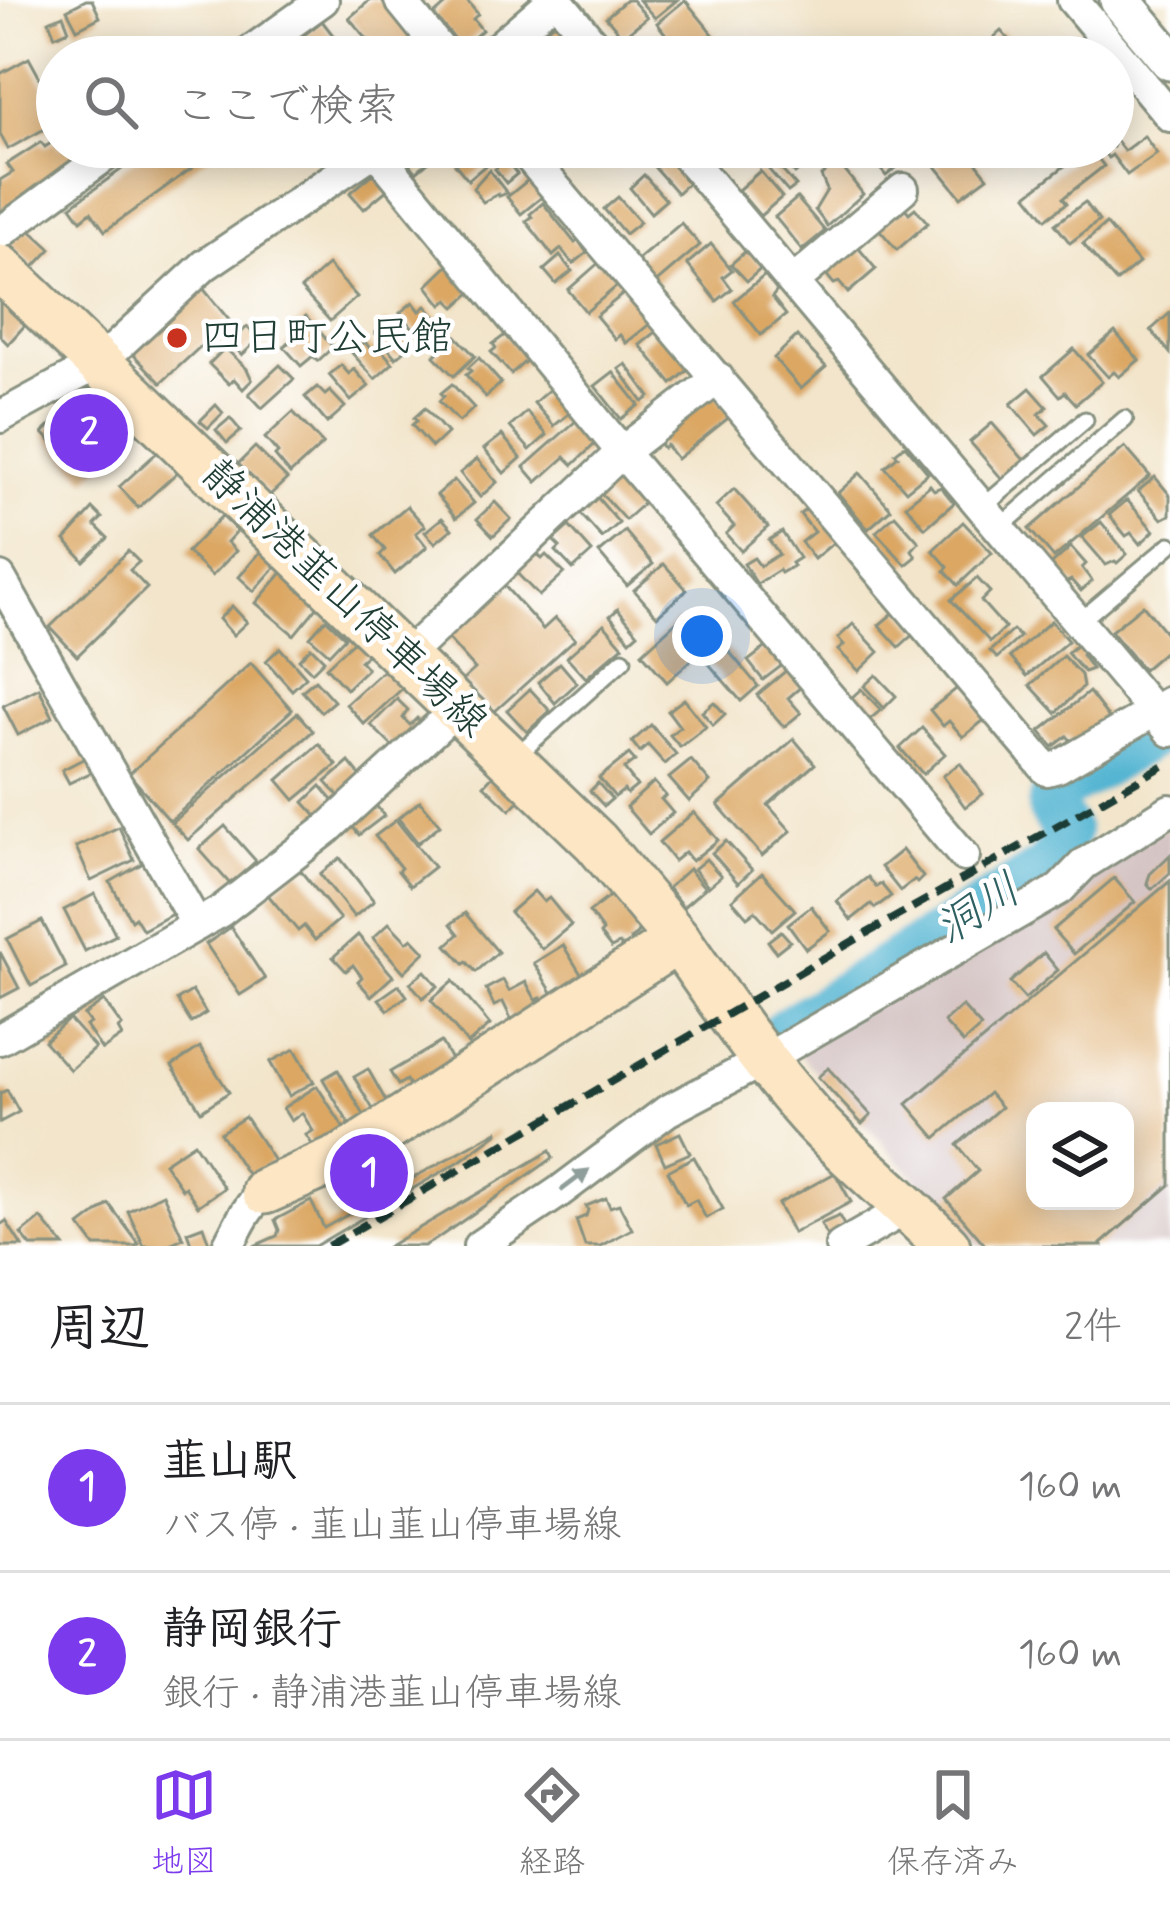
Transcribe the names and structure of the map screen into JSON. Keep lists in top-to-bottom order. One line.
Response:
{"streets":{"main road":["静浦港韮山停車場線"]},"water":["洞川"],"places":["四日町公民館"],"page":{"search":"ここで検索","pins":["2","1"],"heading":["周辺","2件"],"list":[{"mark":"1","name":"韮山駅","note":"バス停 · 韮山韮山停車場線","value":"160 m"},{"mark":"2","name":"静岡銀行","note":"銀行 · 静浦港韮山停車場線","value":"160 m"}],"nav":["地図","経路","保存済み"]}}
